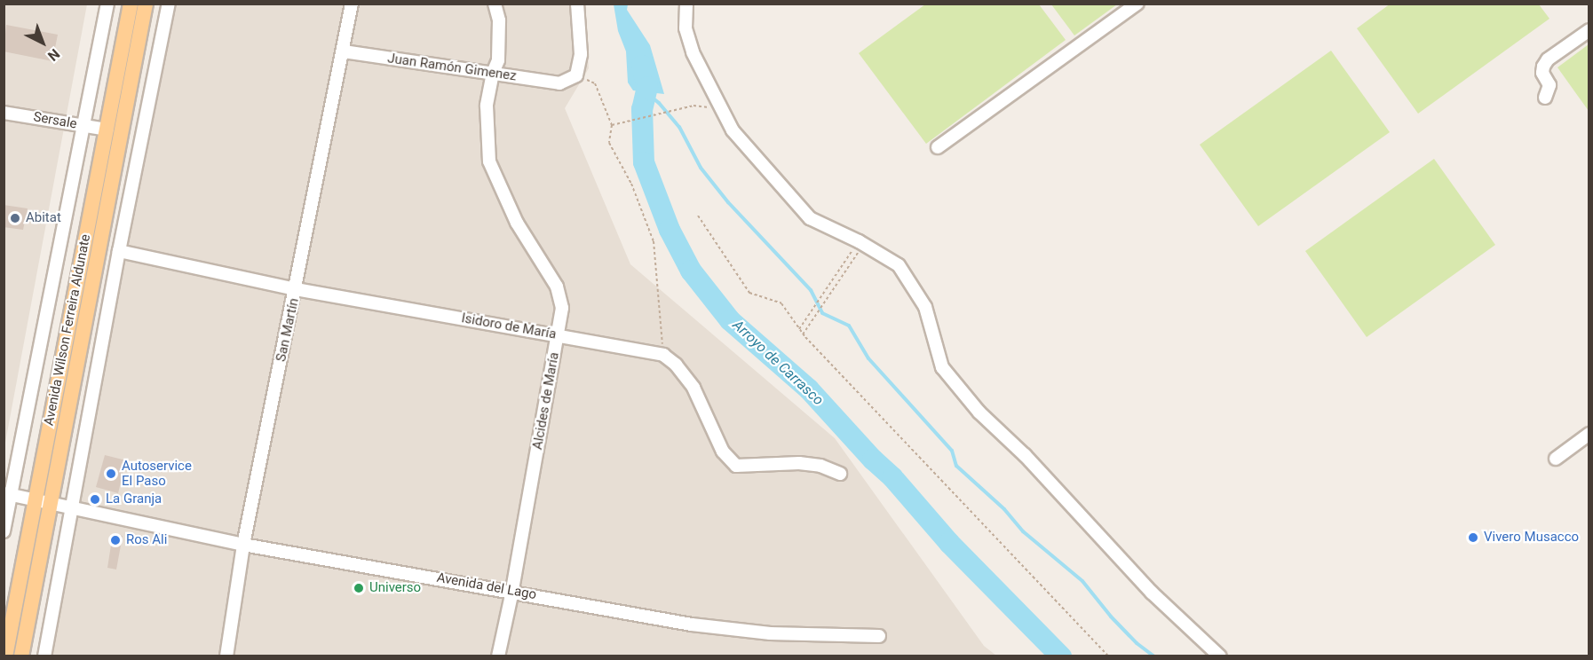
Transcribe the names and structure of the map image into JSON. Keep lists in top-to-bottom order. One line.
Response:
{"streets":{"main road":["Avenida Wilson Ferreira Aldunate"],"street":["Juan Ramón Gimenez","Sersale","Isidoro de María","San Martín","Alcides de María","Avenida del Lago"]},"crossings":[["Juan Ramón Gimenez","San Martín"],["Juan Ramón Gimenez","Alcides de María"],["Sersale","Avenida Wilson Ferreira Aldunate"],["Isidoro de María","San Martín"],["Isidoro de María","Alcides de María"],["Avenida Wilson Ferreira Aldunate","Avenida del Lago"],["San Martín","Avenida del Lago"],["Alcides de María","Avenida del Lago"]],"water":["Arroyo de Carrasco"],"places":["Abitat","Autoservice El Paso","La Granja","Vivero Musacco","Ros Ali","Universo"],"north":"bottom right"}
